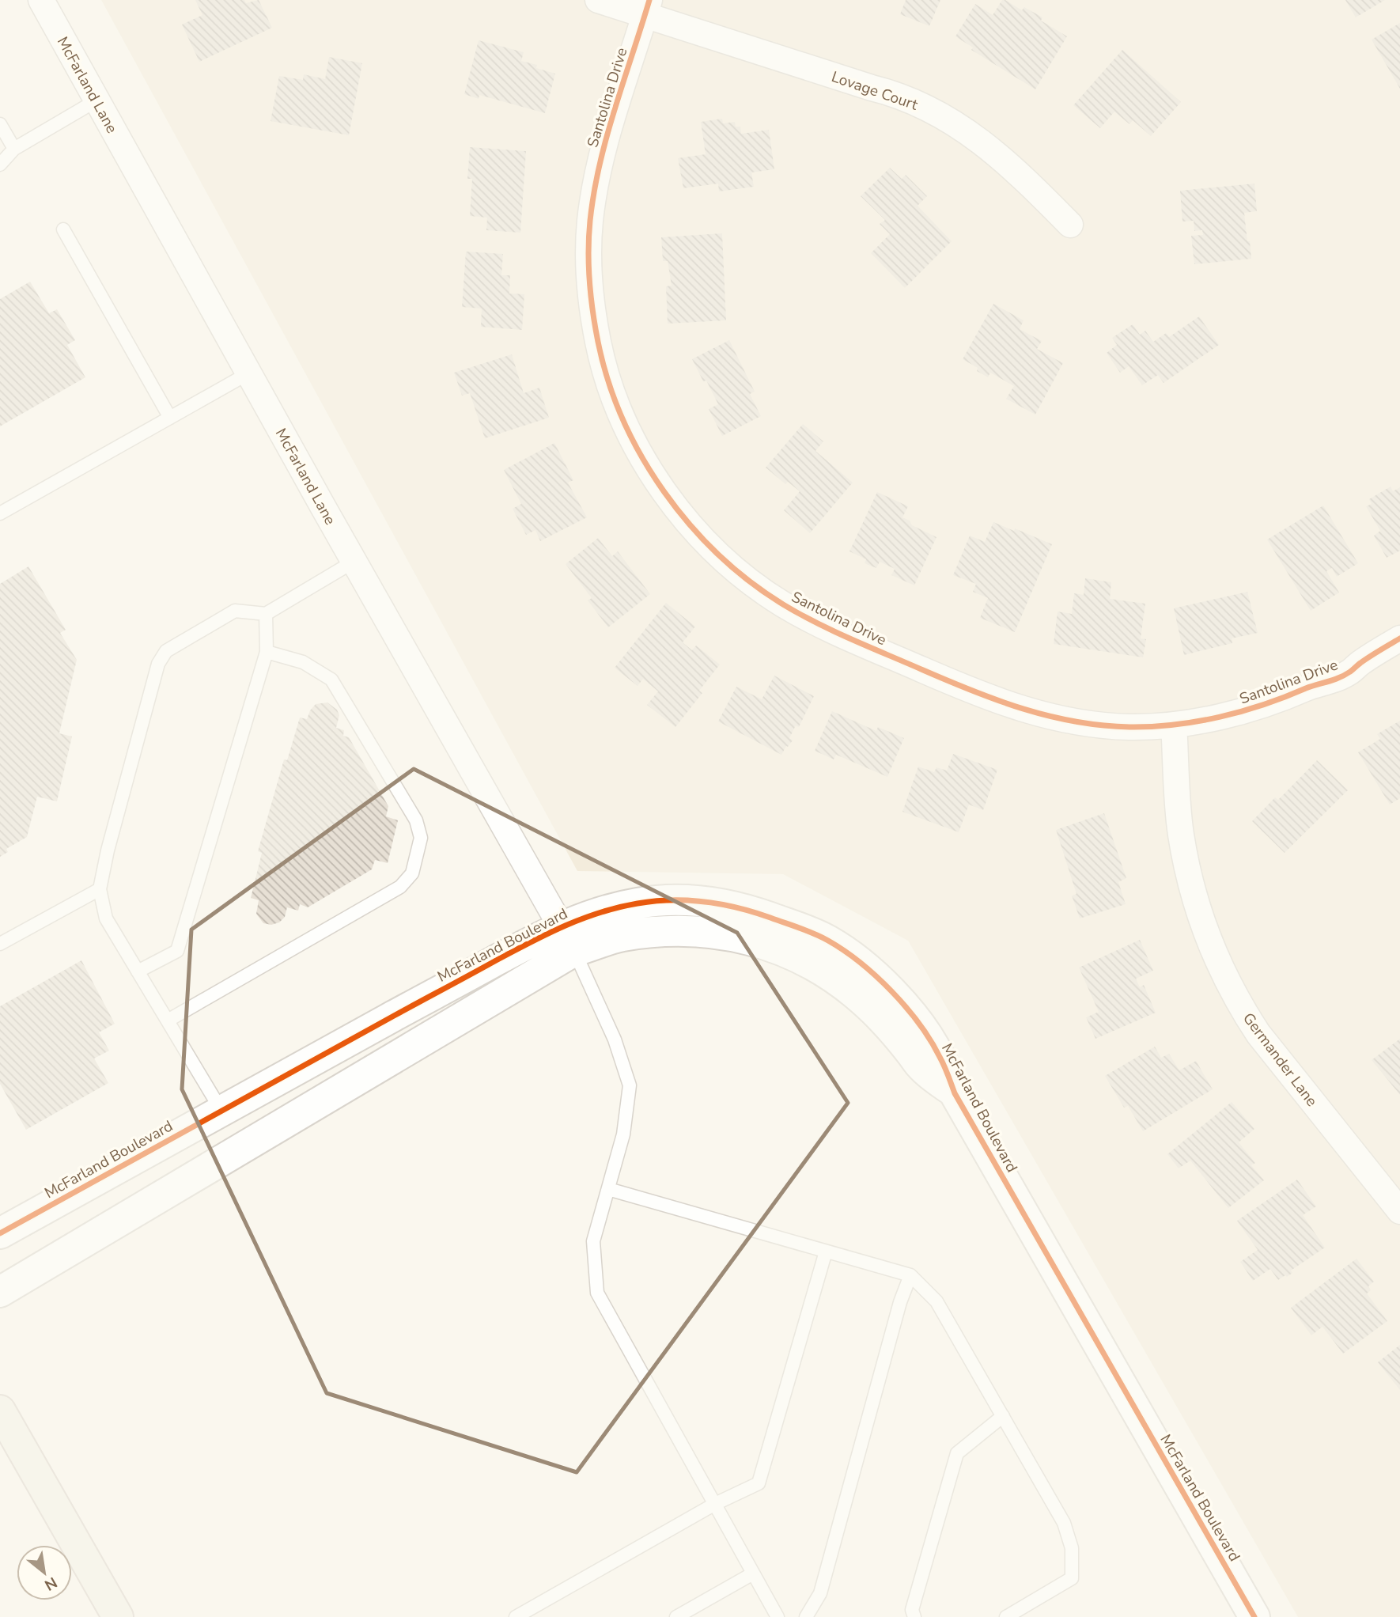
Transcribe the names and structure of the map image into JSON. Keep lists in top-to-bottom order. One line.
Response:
{"streets":{"street":["McFarland Lane","Lovage Court","Santolina Drive","McFarland Boulevard","Germander Lane"]},"crossings":[["McFarland Lane","McFarland Boulevard"],["Lovage Court","Santolina Drive"],["Santolina Drive","Germander Lane"]],"north":"bottom right"}
